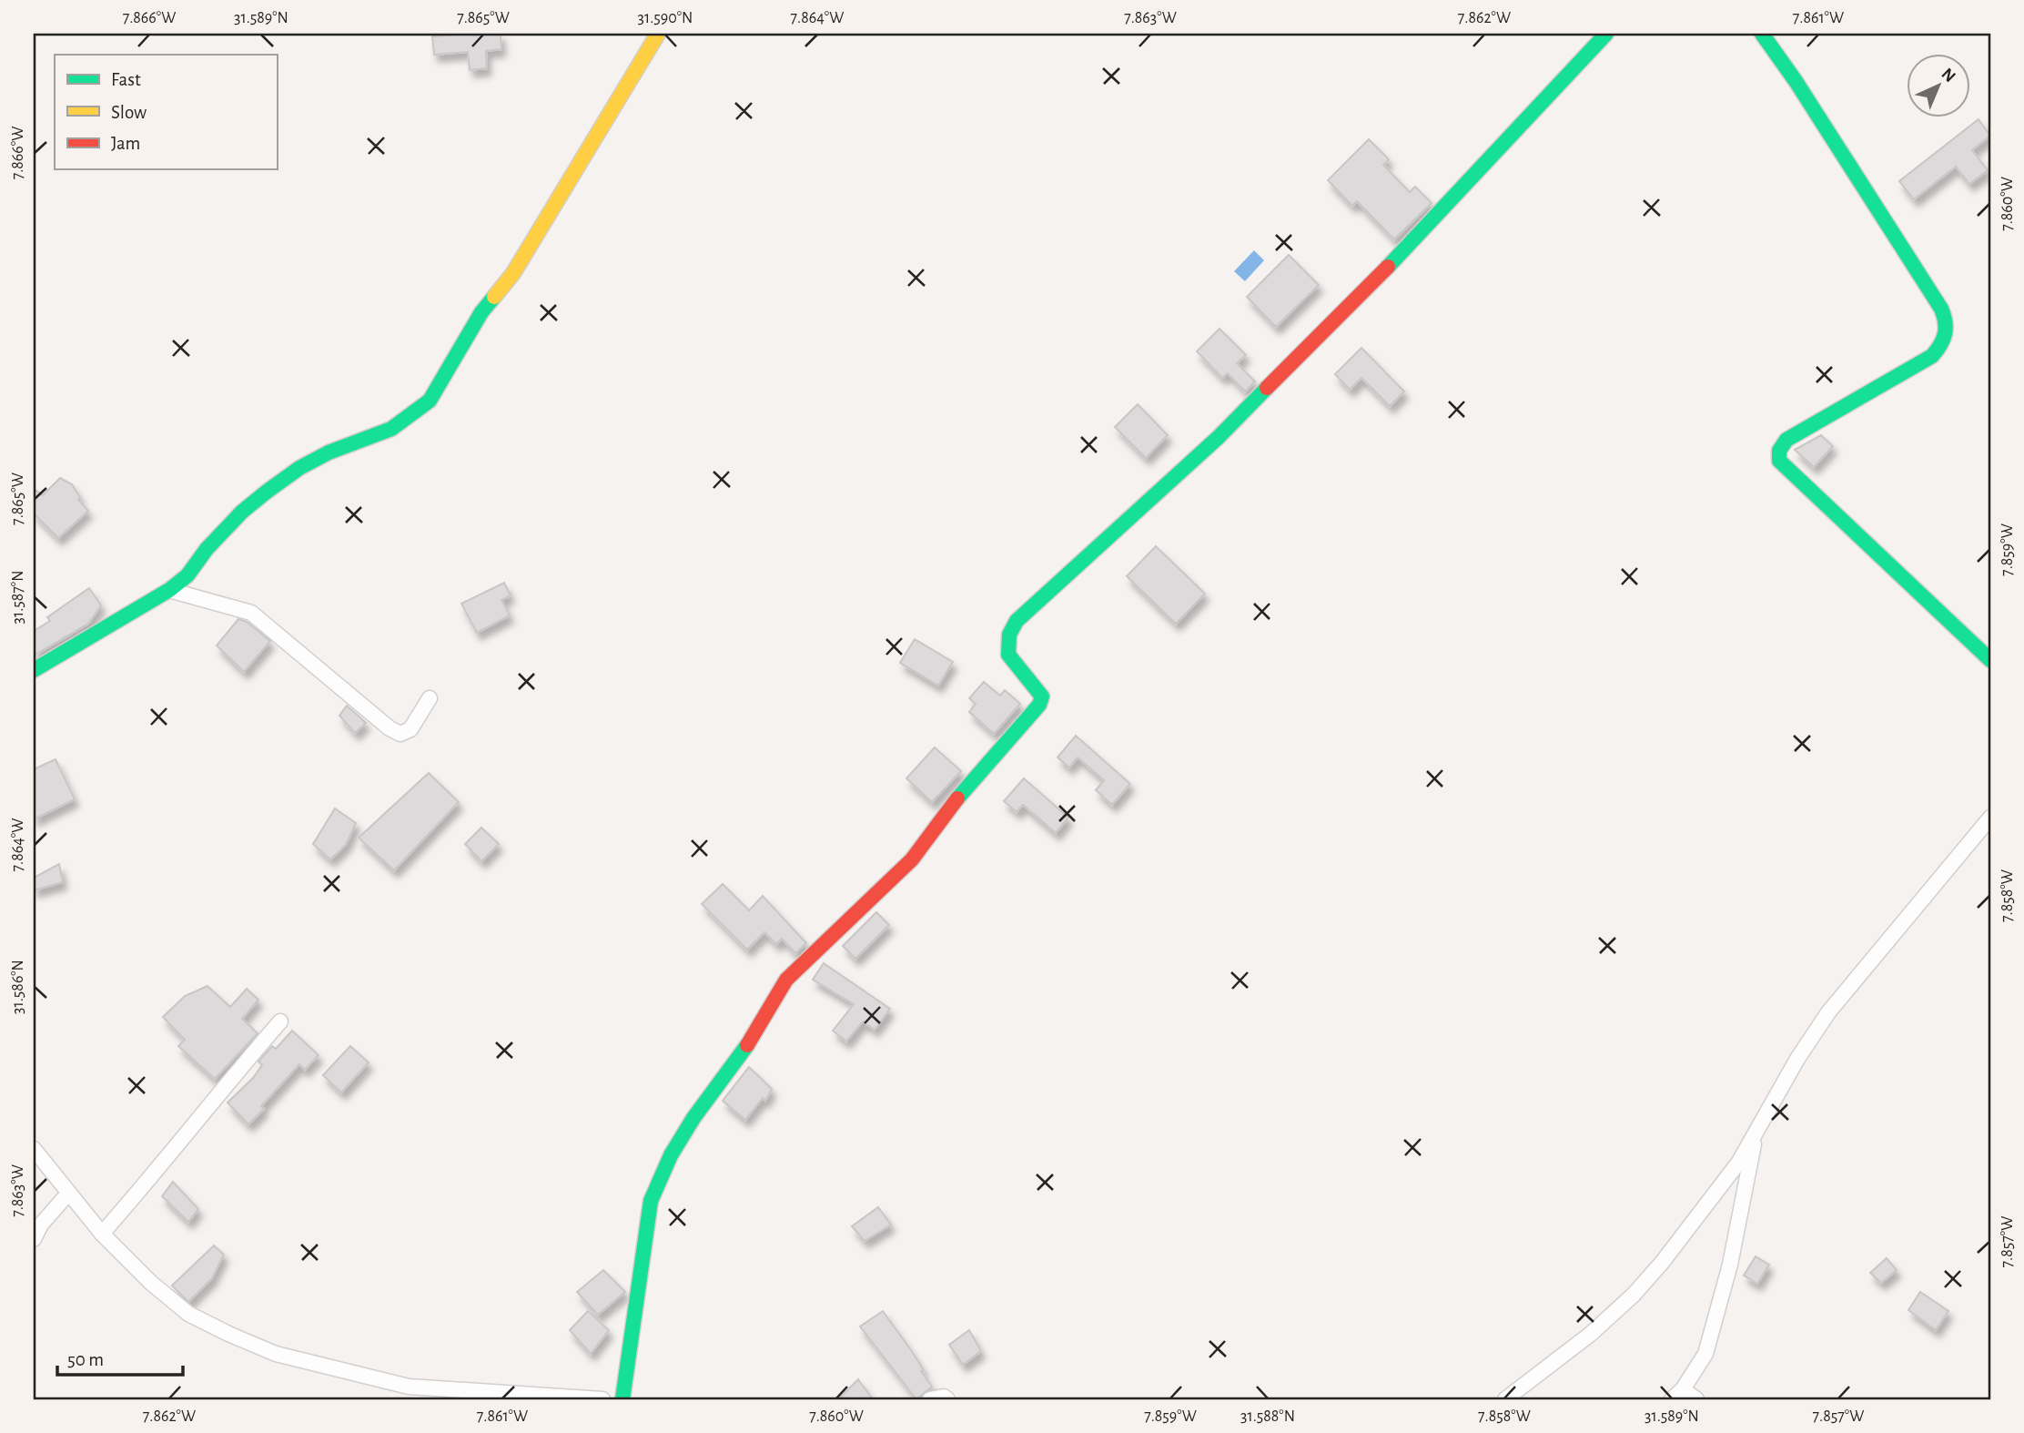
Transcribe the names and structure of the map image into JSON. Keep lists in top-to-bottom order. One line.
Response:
{"legend":["Fast","Slow","Jam"],"scale_bar":"50 m","north":"top right","coordinates":["7.866°W","31.589°N","7.865°W","31.590°N","7.864°W","7.863°W","7.862°W","7.861°W","7.860°W","7.859°W","31.587°N","7.858°W","31.586°N","7.857°W","31.588°N"]}
